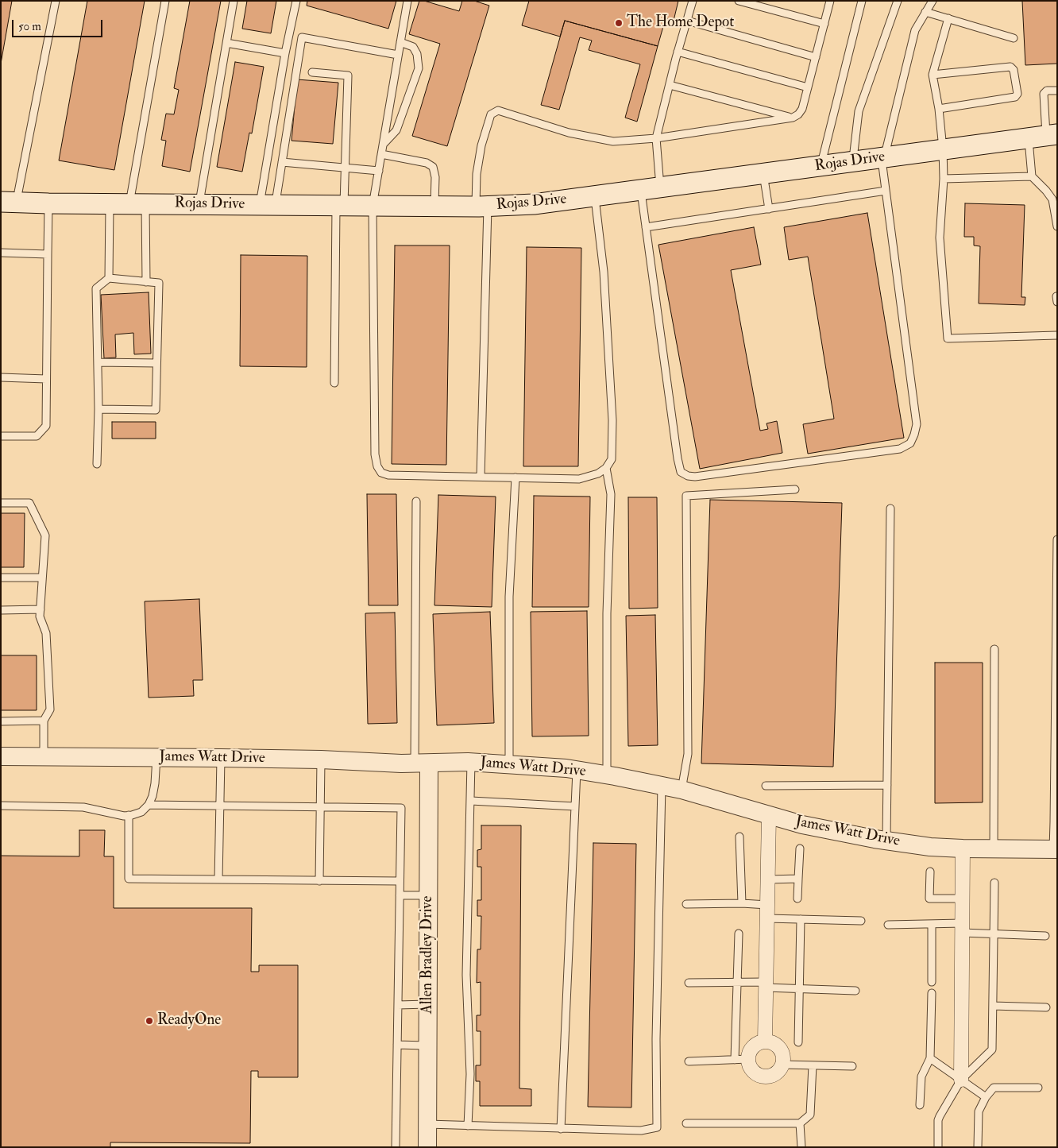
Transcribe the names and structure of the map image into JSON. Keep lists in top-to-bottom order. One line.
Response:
{"streets":{"main road":["Rojas Drive"],"street":["James Watt Drive","Allen Bradley Drive"]},"crossings":[["James Watt Drive","Allen Bradley Drive"]],"places":["The Home Depot","ReadyOne"],"scale_bar":"50 m"}
